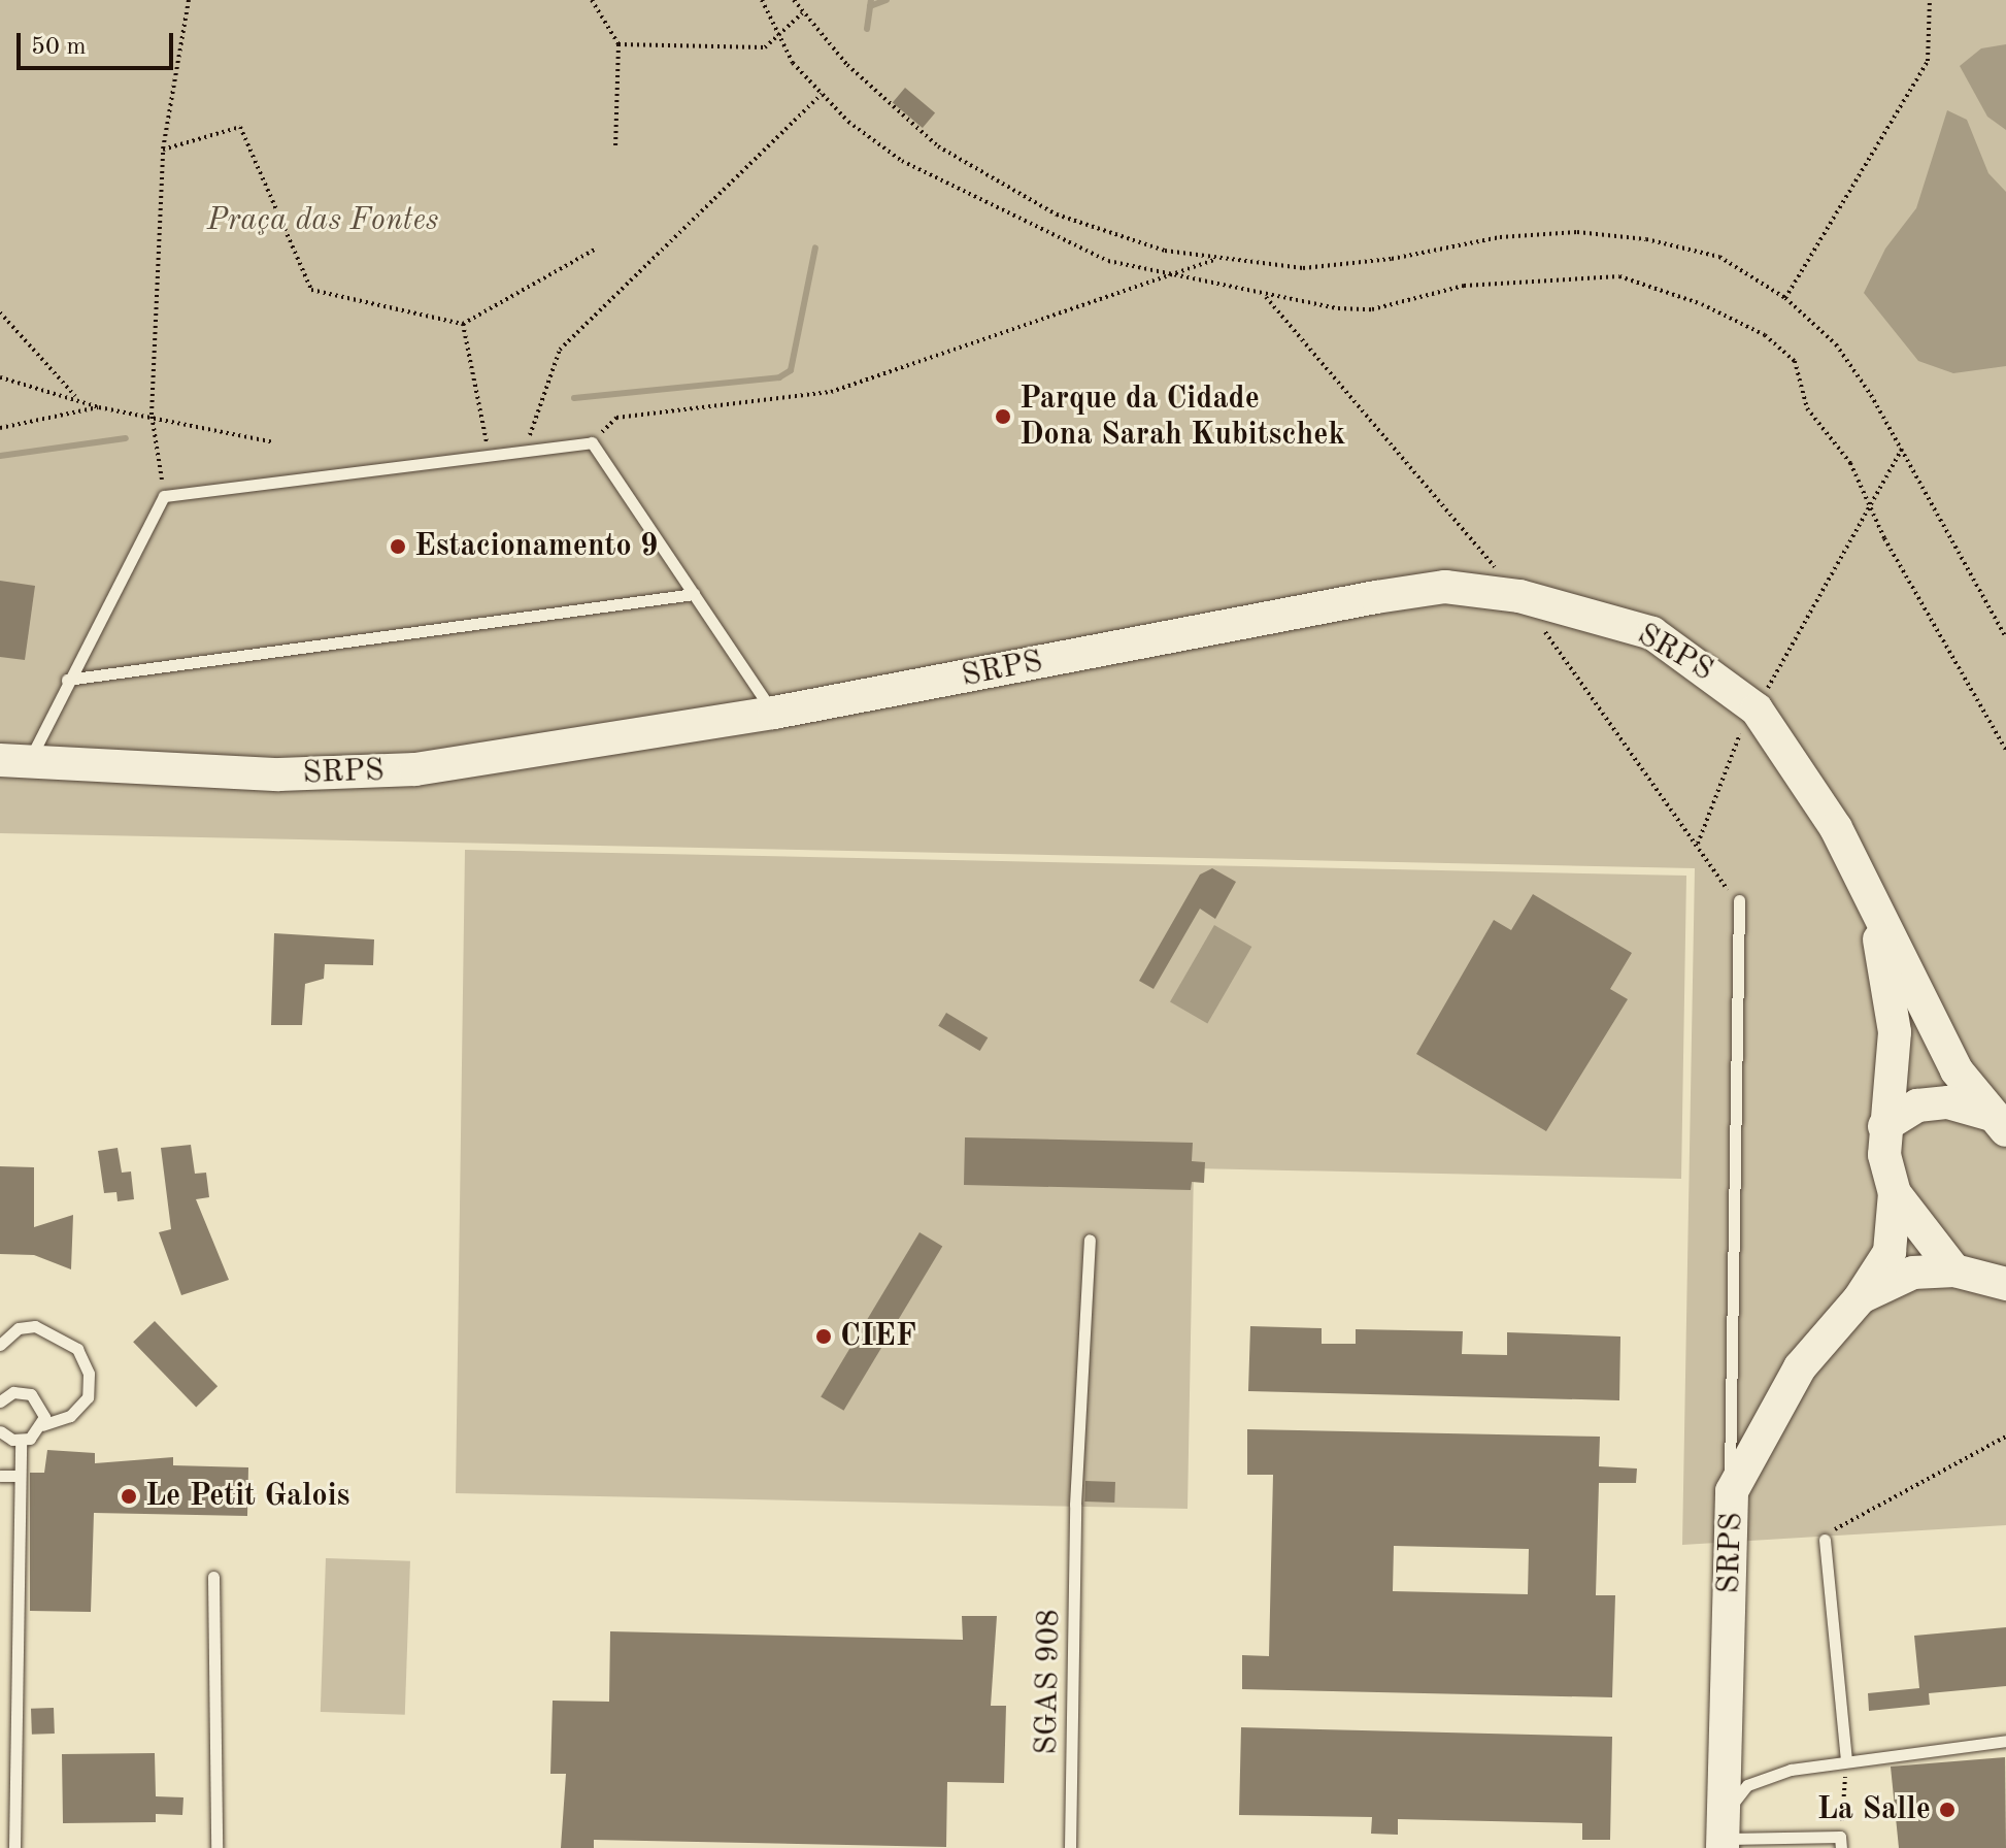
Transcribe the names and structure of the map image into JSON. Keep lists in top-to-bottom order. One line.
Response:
{"streets":{"main road":["SRPS"],"lane":["SGAS 908"]},"parks":["Praça das Fontes"],"places":["Parque da Cidade Dona Sarah Kubitschek","Estacionamento 9","CIEF","Le Petit Galois","La Salle"],"scale_bar":"50 m"}
